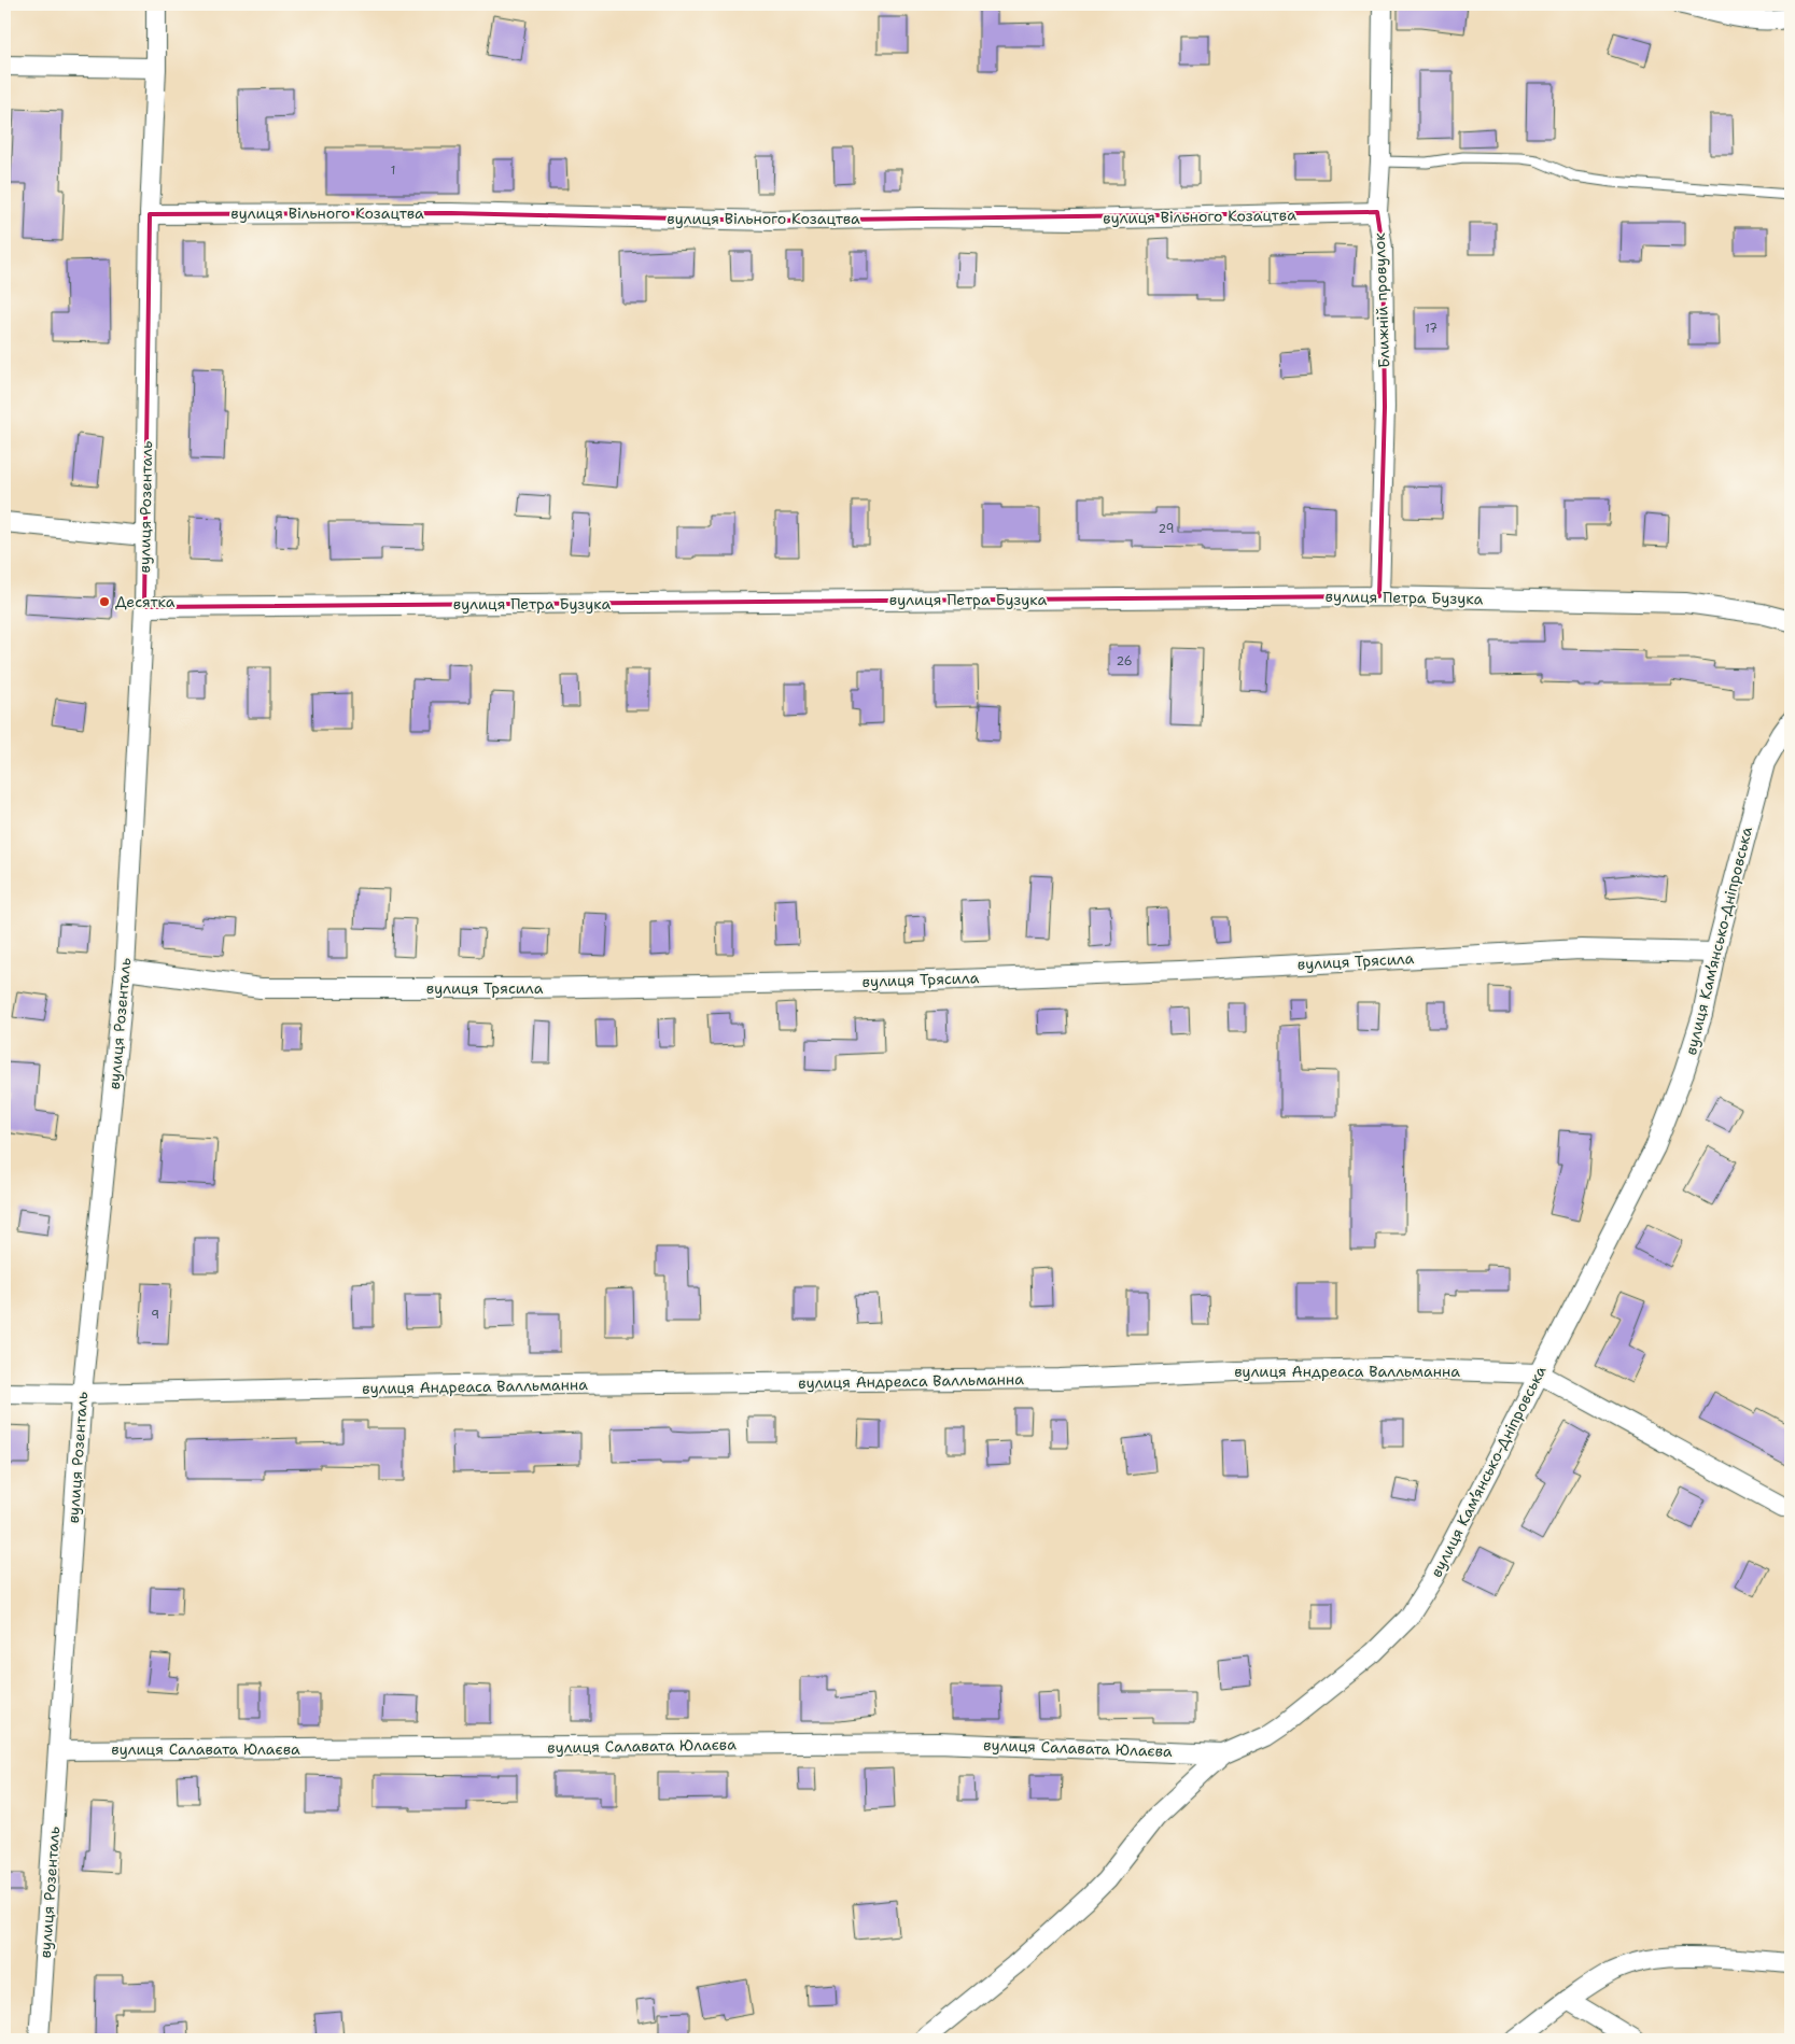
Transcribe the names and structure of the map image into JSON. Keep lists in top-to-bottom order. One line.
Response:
{"streets":{"street":["вулиця Вільного Козацтва","Ближній провулок","вулиця Розенталь","вулиця Петра Бузука","вулиця Кам’янсько-Дніпровська","вулиця Трясила","вулиця Андреаса Валльманна","вулиця Салавата Юлаєва"]},"crossings":[["вулиця Вільного Козацтва","Ближній провулок"],["вулиця Вільного Козацтва","вулиця Розенталь"],["Ближній провулок","вулиця Петра Бузука"],["вулиця Розенталь","вулиця Петра Бузука"],["вулиця Розенталь","вулиця Трясила"],["вулиця Розенталь","вулиця Андреаса Валльманна"],["вулиця Розенталь","вулиця Салавата Юлаєва"],["вулиця Кам’янсько-Дніпровська","вулиця Трясила"],["вулиця Кам’янсько-Дніпровська","вулиця Андреаса Валльманна"],["вулиця Кам’янсько-Дніпровська","вулиця Салавата Юлаєва"]],"places":["Десятка"],"house_numbers":["1","17","29","26","9"]}
